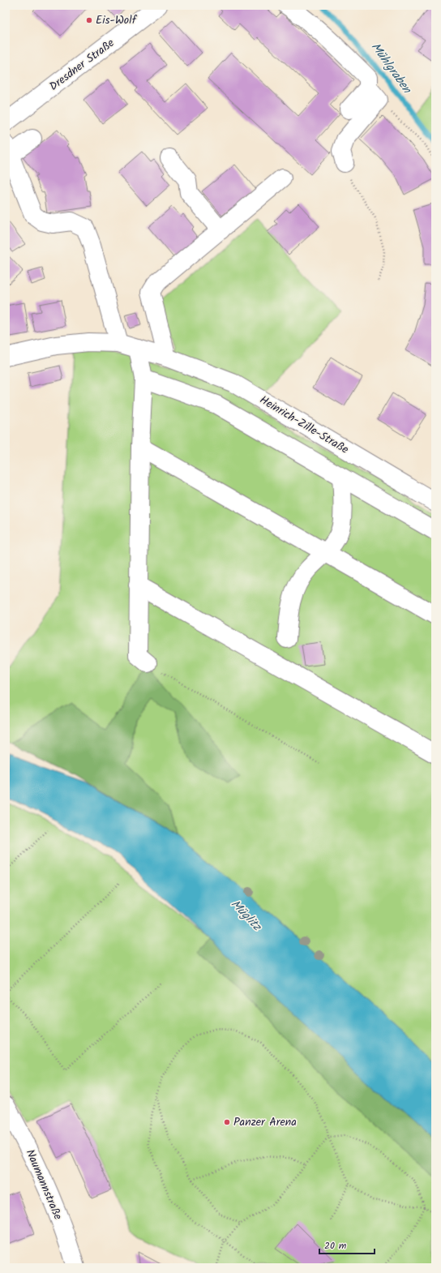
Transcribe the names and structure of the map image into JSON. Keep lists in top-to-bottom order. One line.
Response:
{"streets":{"street":["Dresdner Straße","Heinrich-Zille-Straße","Naumannstraße"]},"water":["Mühlgraben","Müglitz"],"places":["Eis-Wolf","Panzer Arena"],"scale_bar":"20 m"}
